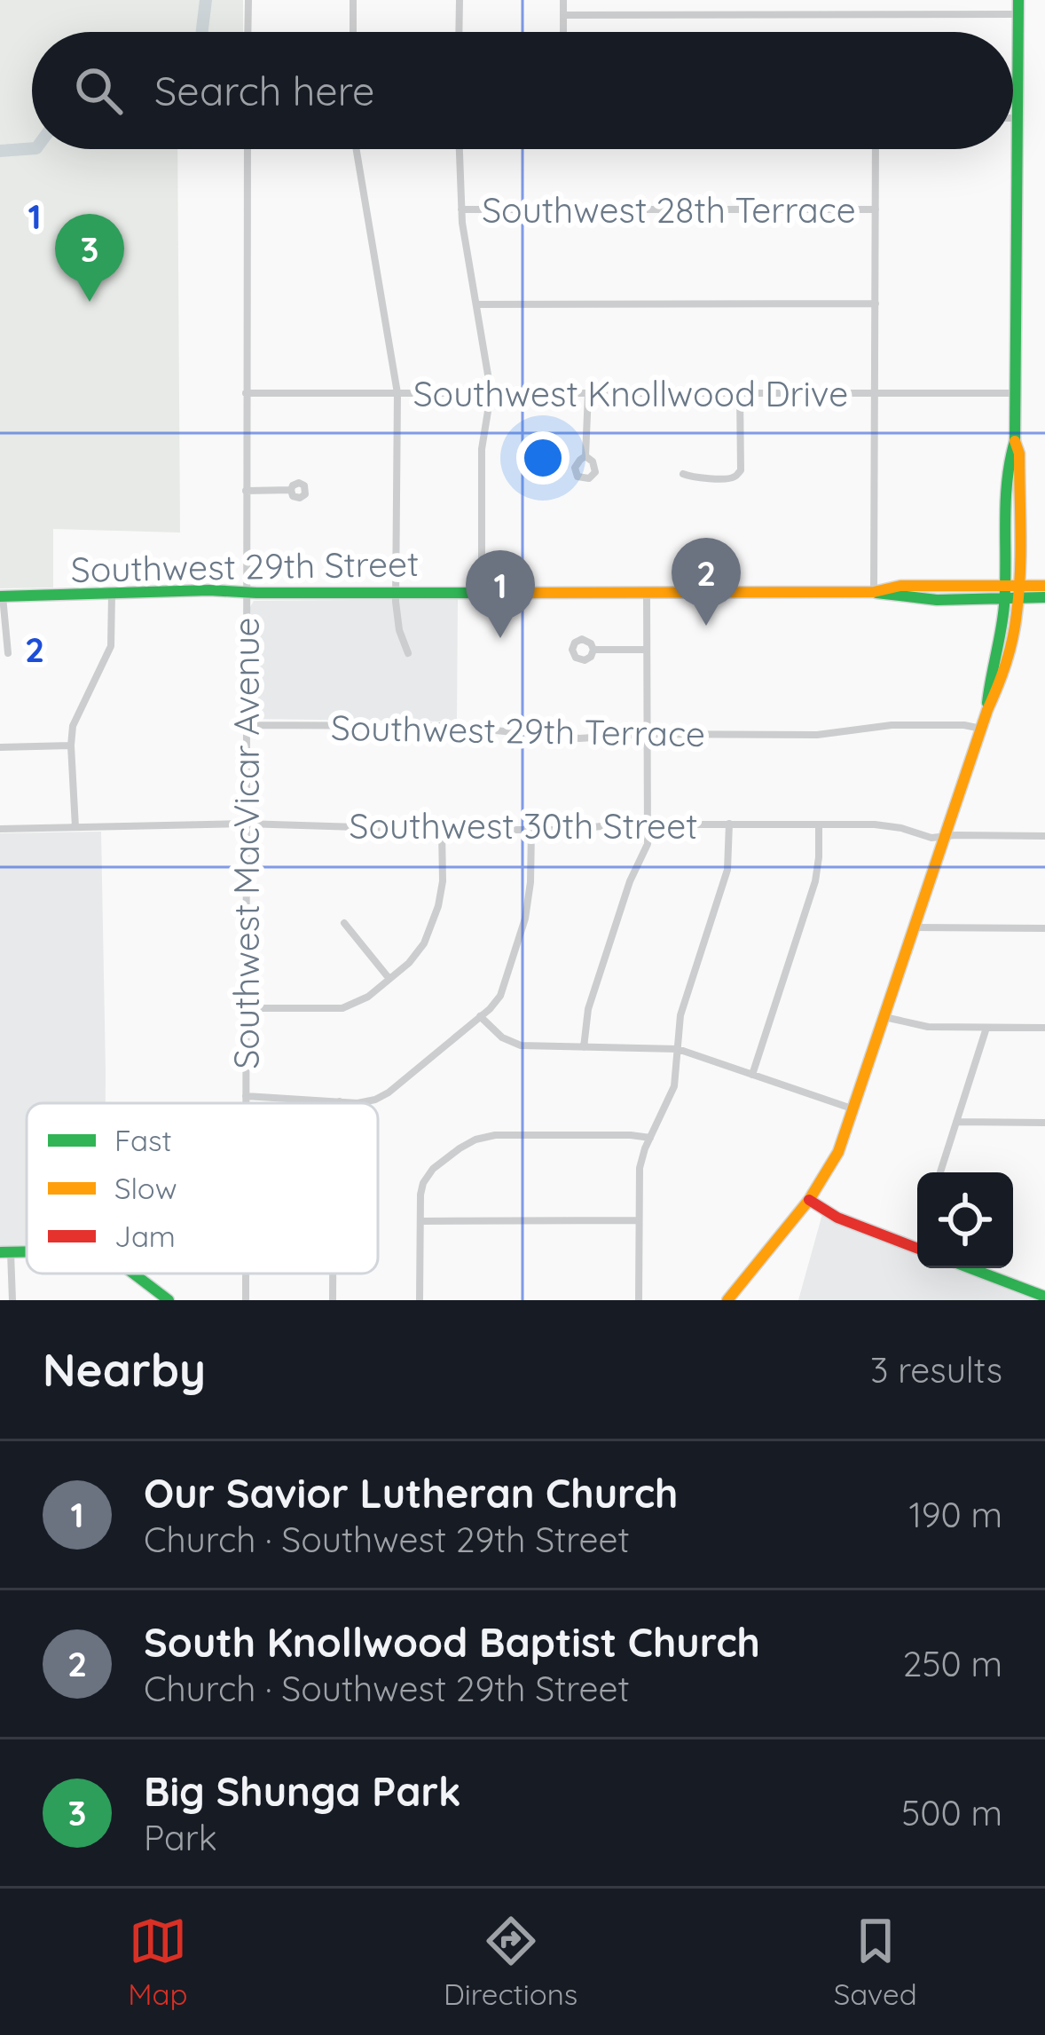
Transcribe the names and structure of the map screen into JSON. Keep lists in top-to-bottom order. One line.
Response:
{"streets":{"main road":["Southwest 29th Street"],"street":["Southwest 28th Terrace","Southwest Knollwood Drive","Southwest 29th Terrace","Southwest 30th Street","Southwest MacVicar Avenue"]},"crossings":[["Southwest Knollwood Drive","Southwest MacVicar Avenue"],["Southwest 29th Street","Southwest MacVicar Avenue"],["Southwest 29th Terrace","Southwest MacVicar Avenue"],["Southwest 30th Street","Southwest MacVicar Avenue"]],"legend":["Fast","Slow","Jam"],"page":{"search":"Search here","pins":["3","2","1"],"heading":["Nearby","3 results"],"list":[{"mark":"1","name":"Our Savior Lutheran Church","note":"Church · Southwest 29th Street","value":"190 m"},{"mark":"2","name":"South Knollwood Baptist Church","note":"Church · Southwest 29th Street","value":"250 m"},{"mark":"3","name":"Big Shunga Park","note":"Park","value":"500 m"}],"nav":["Map","Directions","Saved"]},"grid":{"rows":["1","2"]}}
